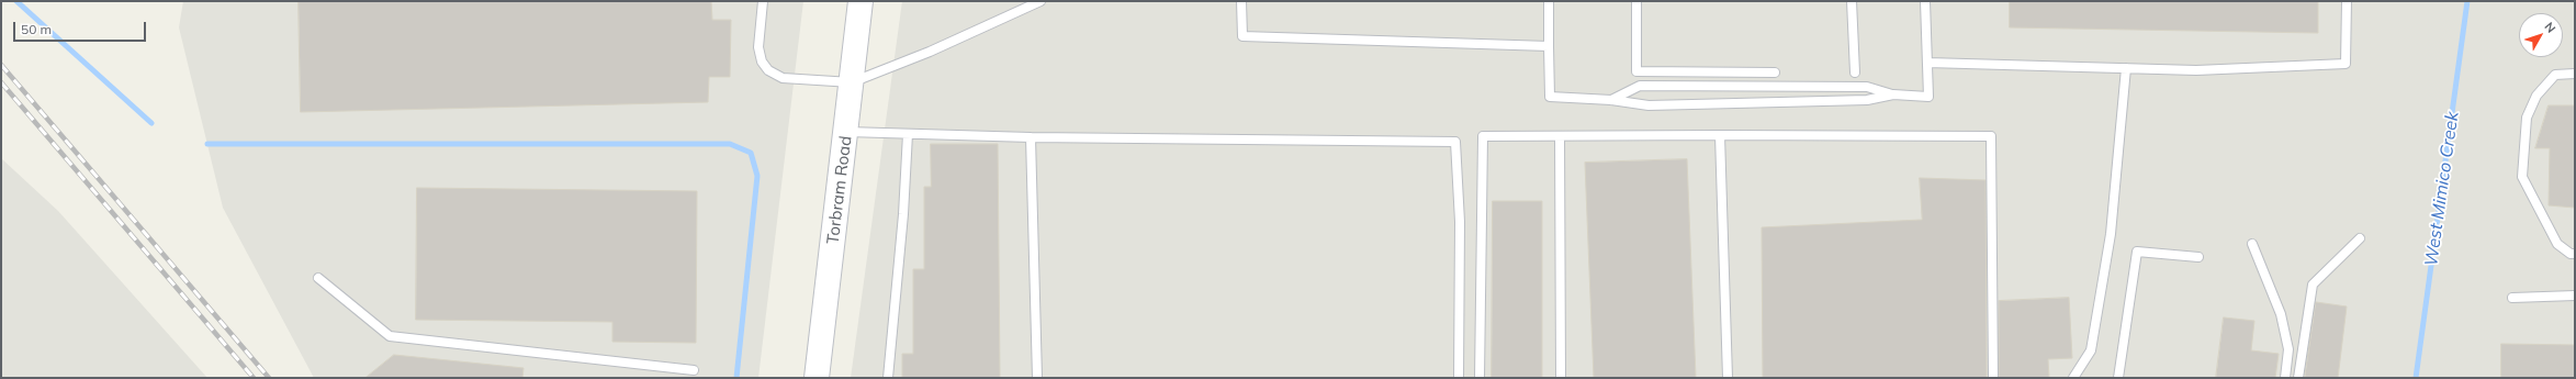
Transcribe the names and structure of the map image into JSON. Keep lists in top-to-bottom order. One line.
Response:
{"streets":{"main road":["Torbram Road"]},"water":["West Mimico Creek"],"scale_bar":"50 m","north":"top right"}
